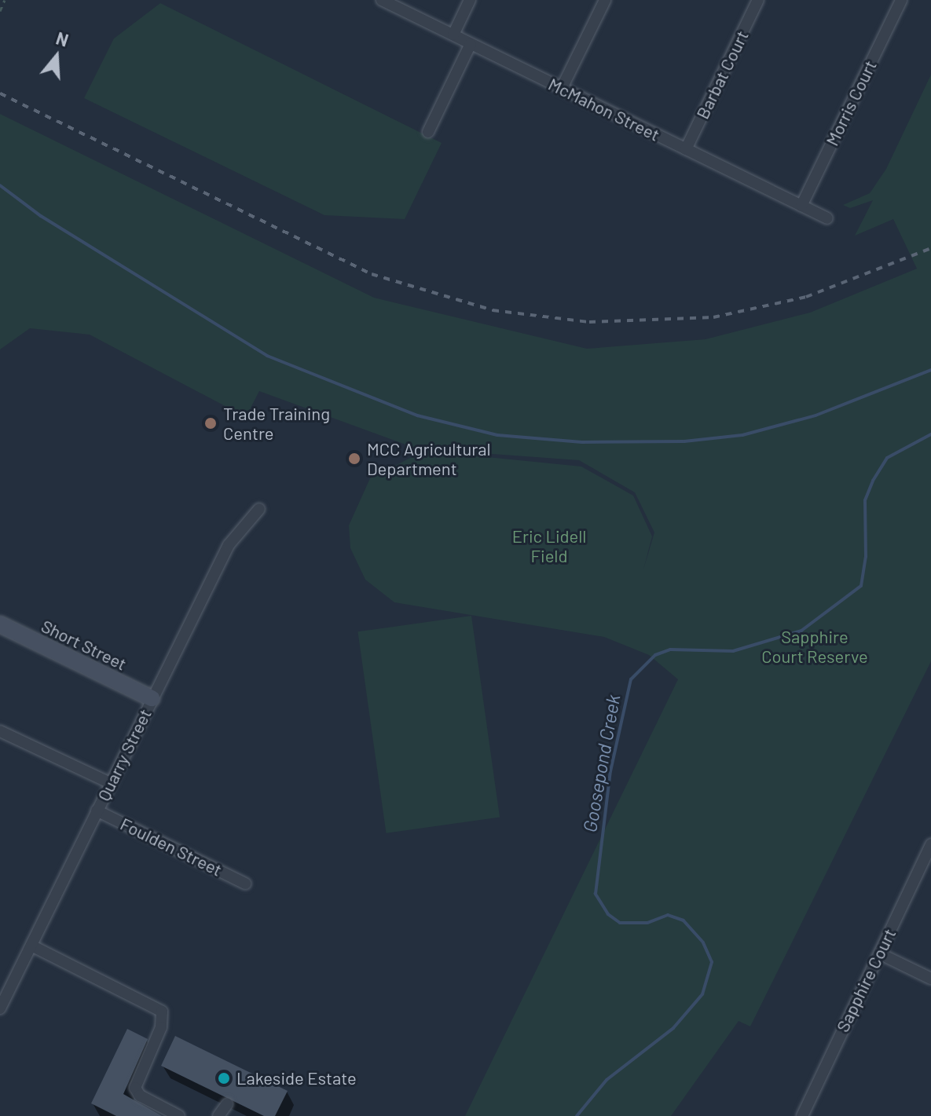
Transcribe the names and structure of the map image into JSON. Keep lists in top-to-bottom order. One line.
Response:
{"streets":{"street":["Barbat Court","Morris Court","McMahon Street","Short Street","Quarry Street","Foulden Street","Sapphire Court"]},"crossings":[["Barbat Court","McMahon Street"],["Morris Court","McMahon Street"],["Short Street","Quarry Street"],["Quarry Street","Foulden Street"]],"water":["Goosepond Creek"],"parks":["Eric Lidell Field","Sapphire Court Reserve"],"places":["Trade Training Centre","MCC Agricultural Department","Lakeside Estate"],"north":"top"}
